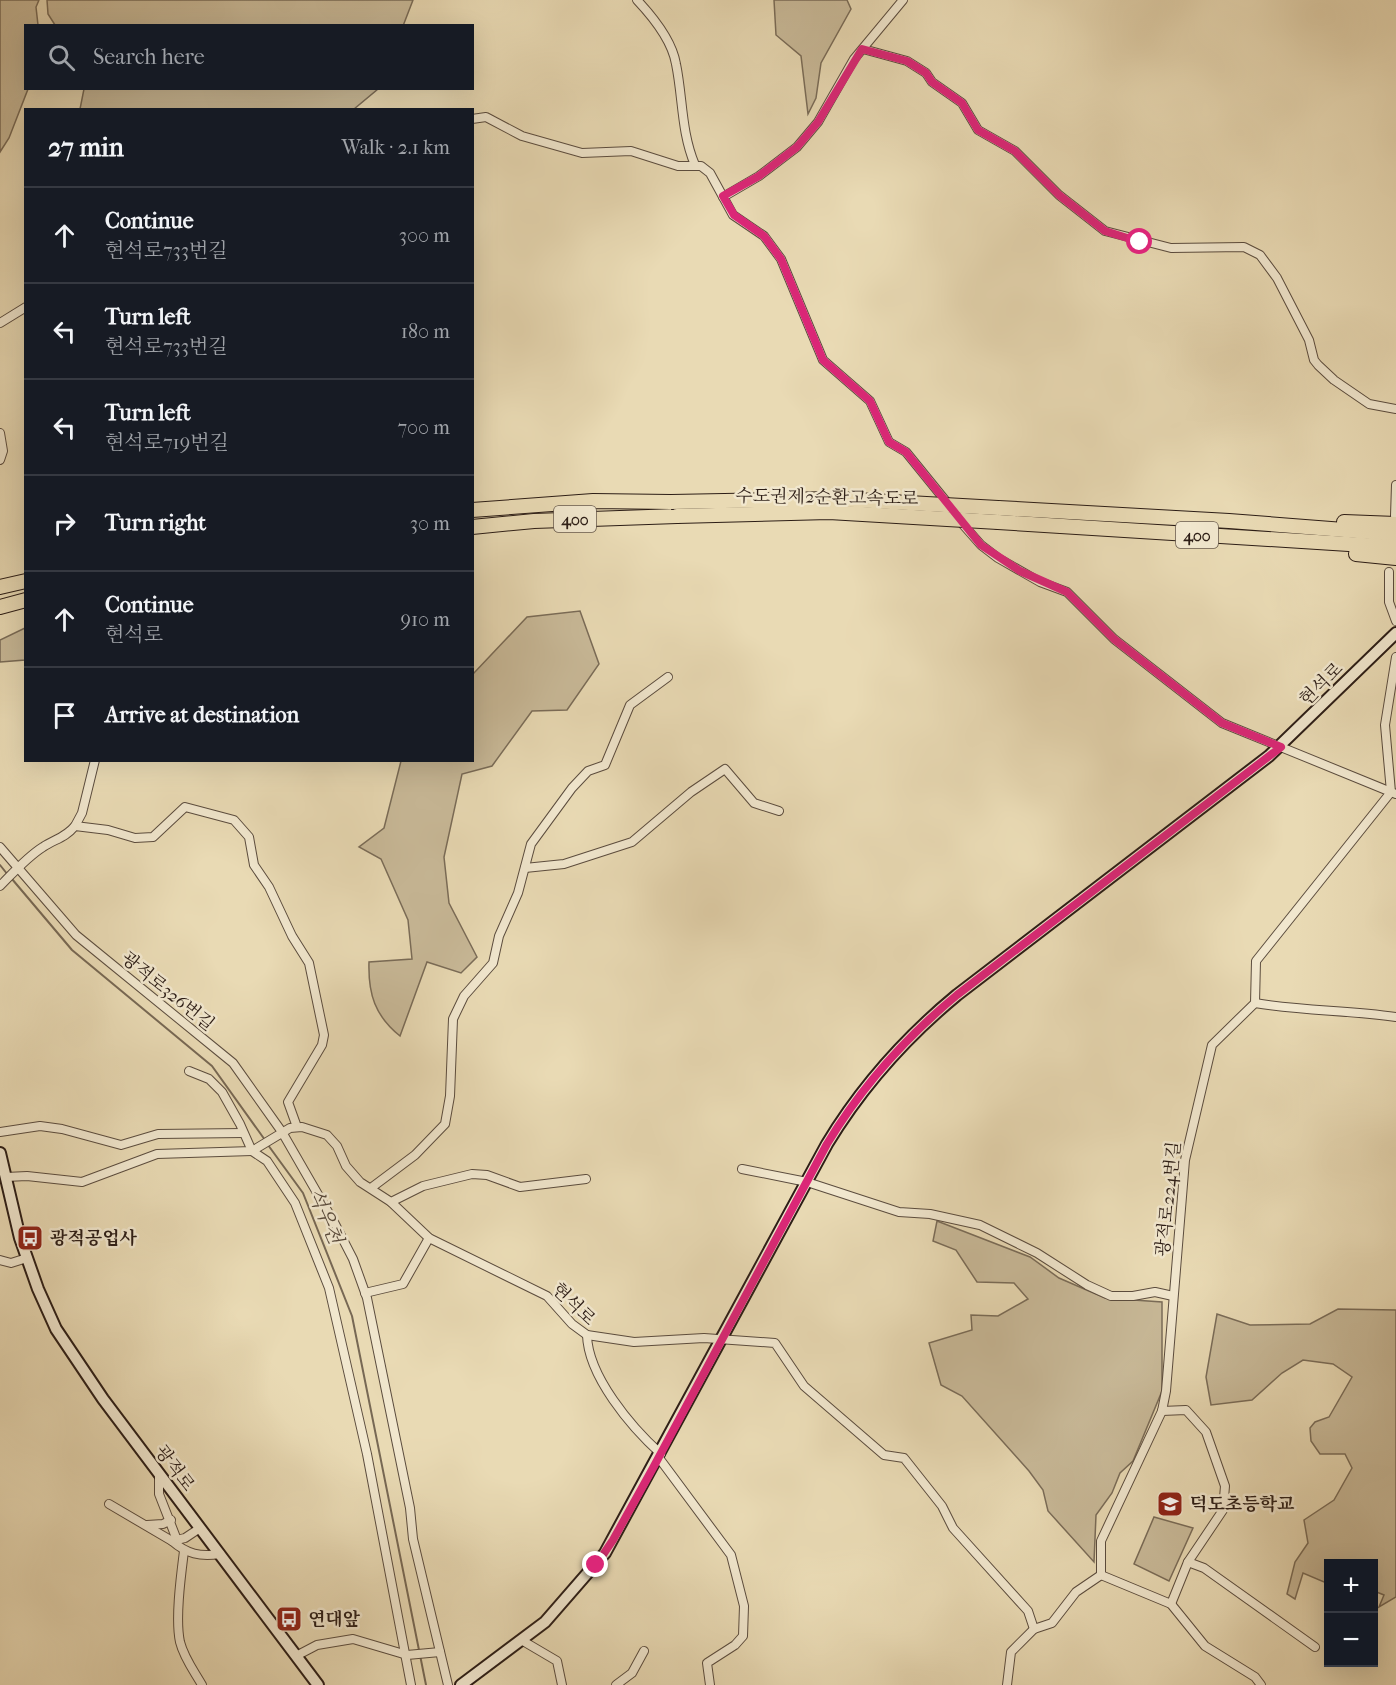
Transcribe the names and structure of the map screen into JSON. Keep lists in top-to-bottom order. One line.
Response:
{"streets":{"highway":["수도권제2순환고속도로","400"],"street":["현석로","광적로326번길","광적로224번길","광적로"]},"water":["석우천"],"places":{"bus stop":["광적공업사","연대앞"],"school or university":["덕도초등학교"]},"page":{"search":"Search here","heading":["27 min","Walk · 2.1 km"],"list":[["Continue","현석로733번길","300 m"],["Turn left","현석로733번길","180 m"],["Turn left","현석로719번길","700 m"],["Turn right","30 m"],["Continue","현석로","910 m"],"Arrive at destination"],"map_buttons":["+","−"]}}
